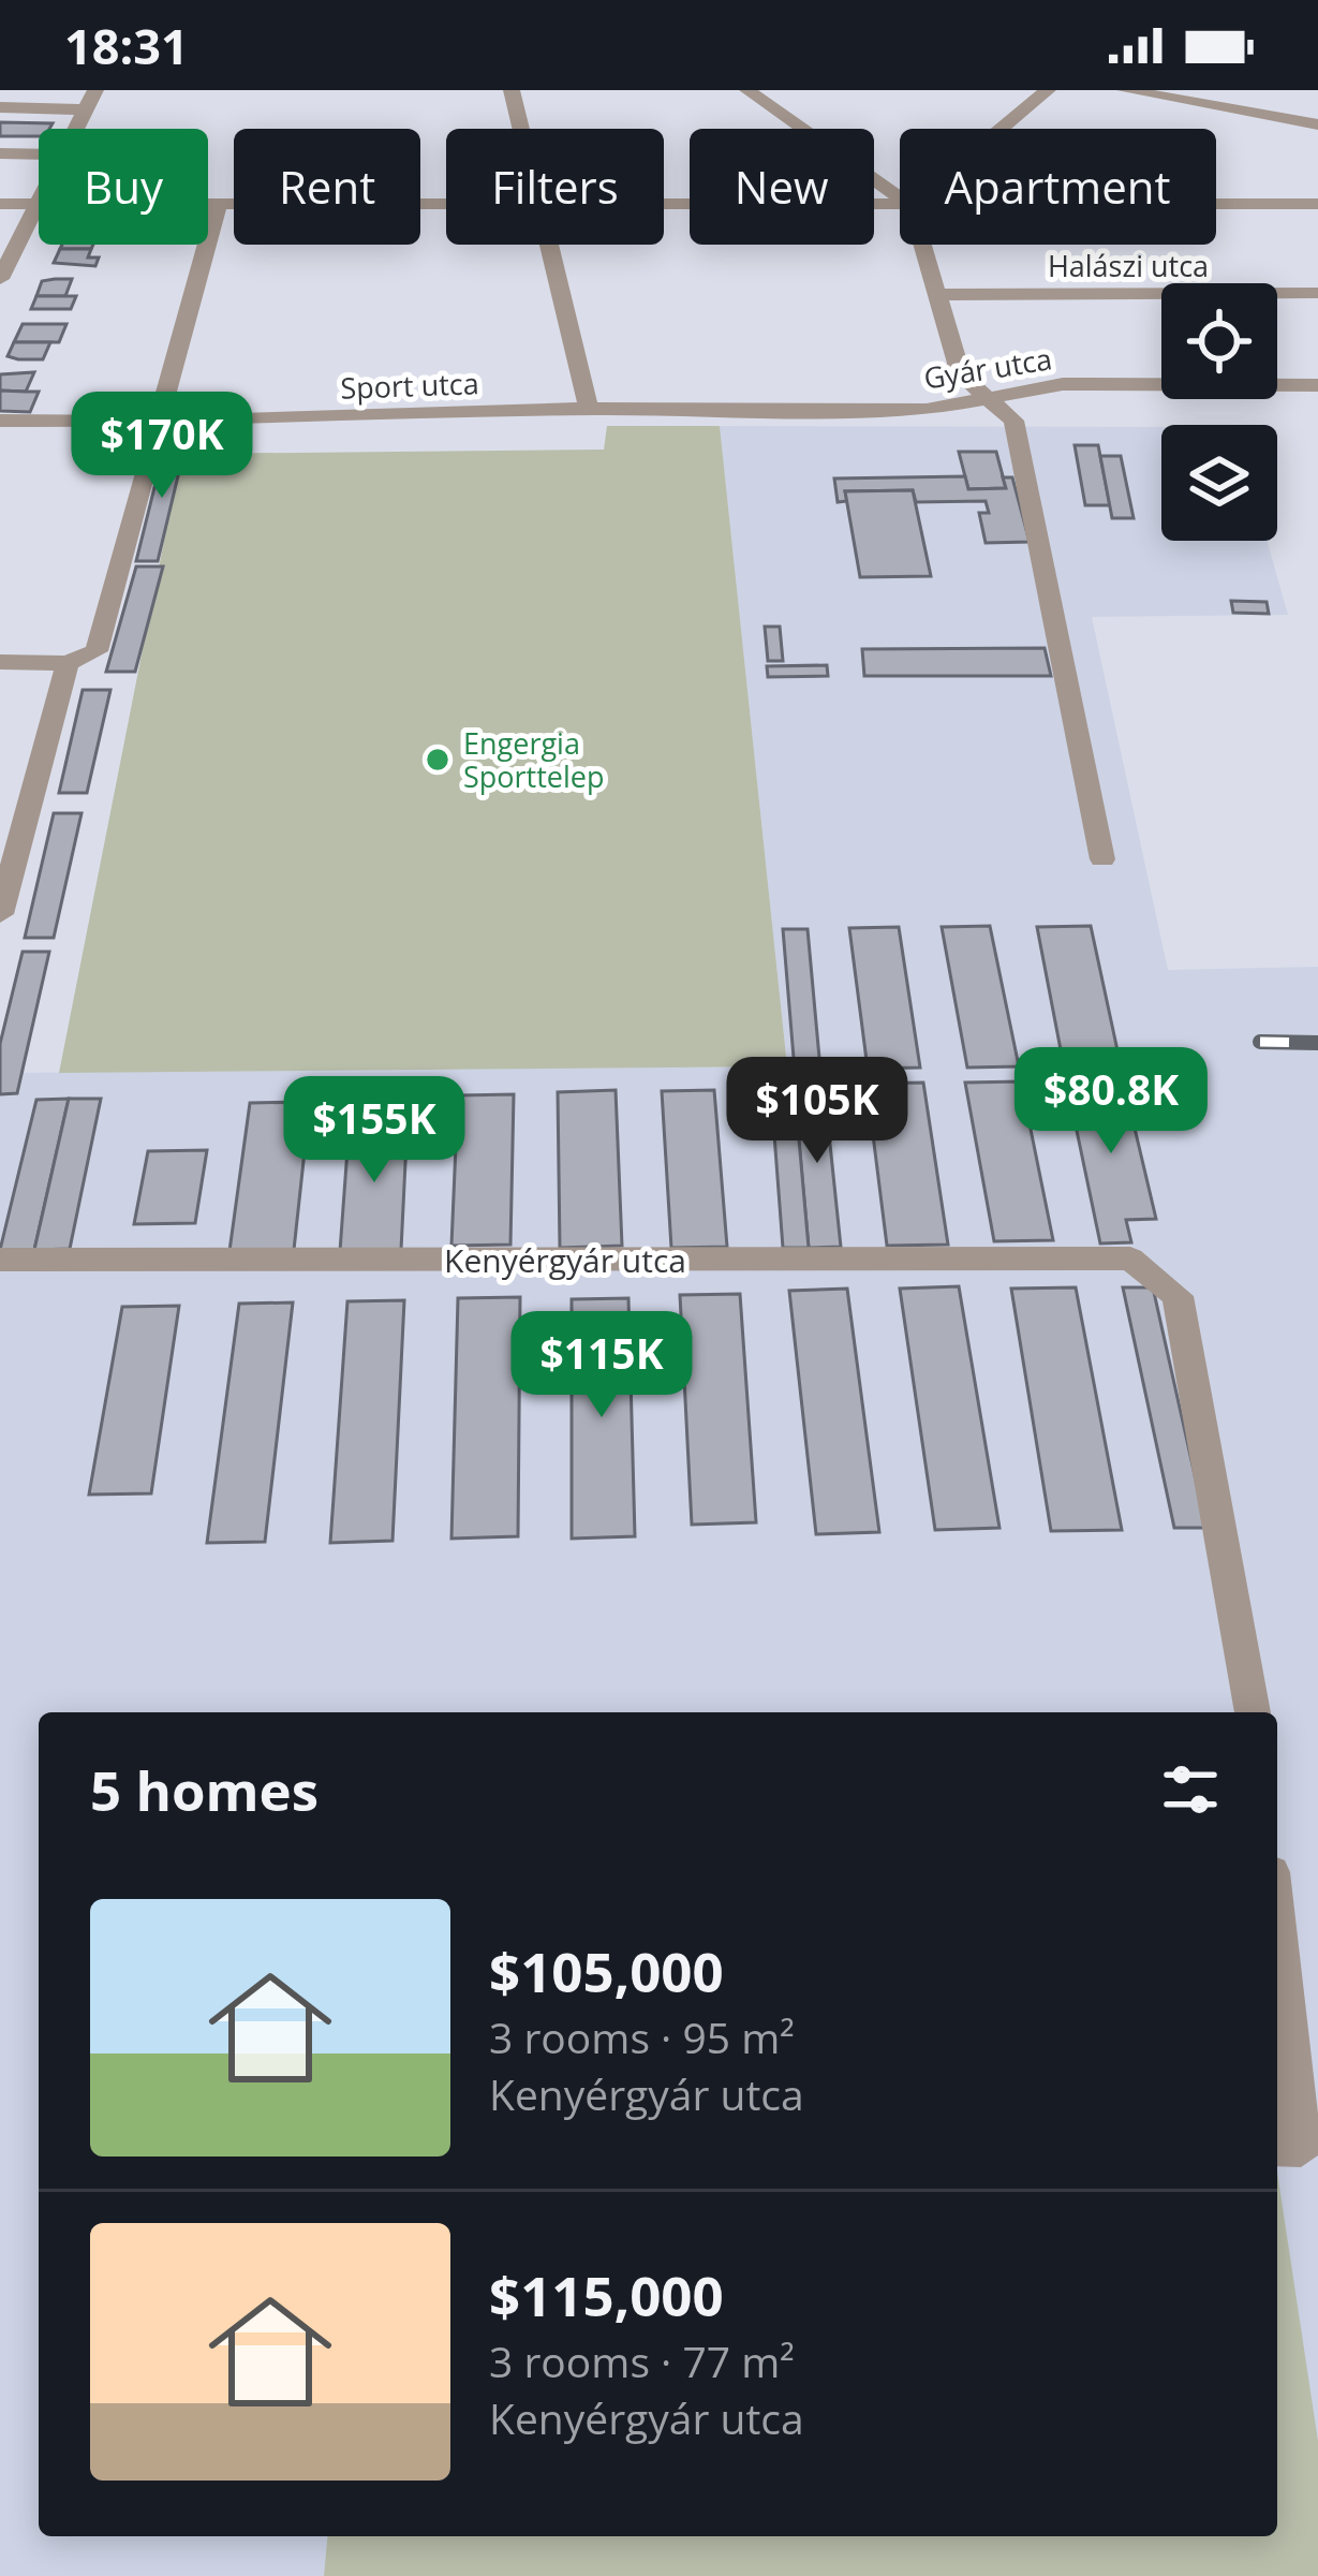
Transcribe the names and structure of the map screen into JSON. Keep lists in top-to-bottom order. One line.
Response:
{"streets":{"street":["Halászi utca","Gyár utca","Sport utca","Kenyérgyár utca"]},"crossings":[["Gyár utca","Sport utca"]],"places":["Engergia Sporttelep"],"page":{"status":"18:31","chip":["Buy","Rent","Filters","New","Apartment"],"price":["$170K","$80.8K","$105K","$155K","$115K"],"heading":"5 homes","list":[{"name":"$105,000","note":"3 rooms · 95 m² · Kenyérgyár utca"},{"name":"$115,000","note":"3 rooms · 77 m² · Kenyérgyár utca"}]}}
